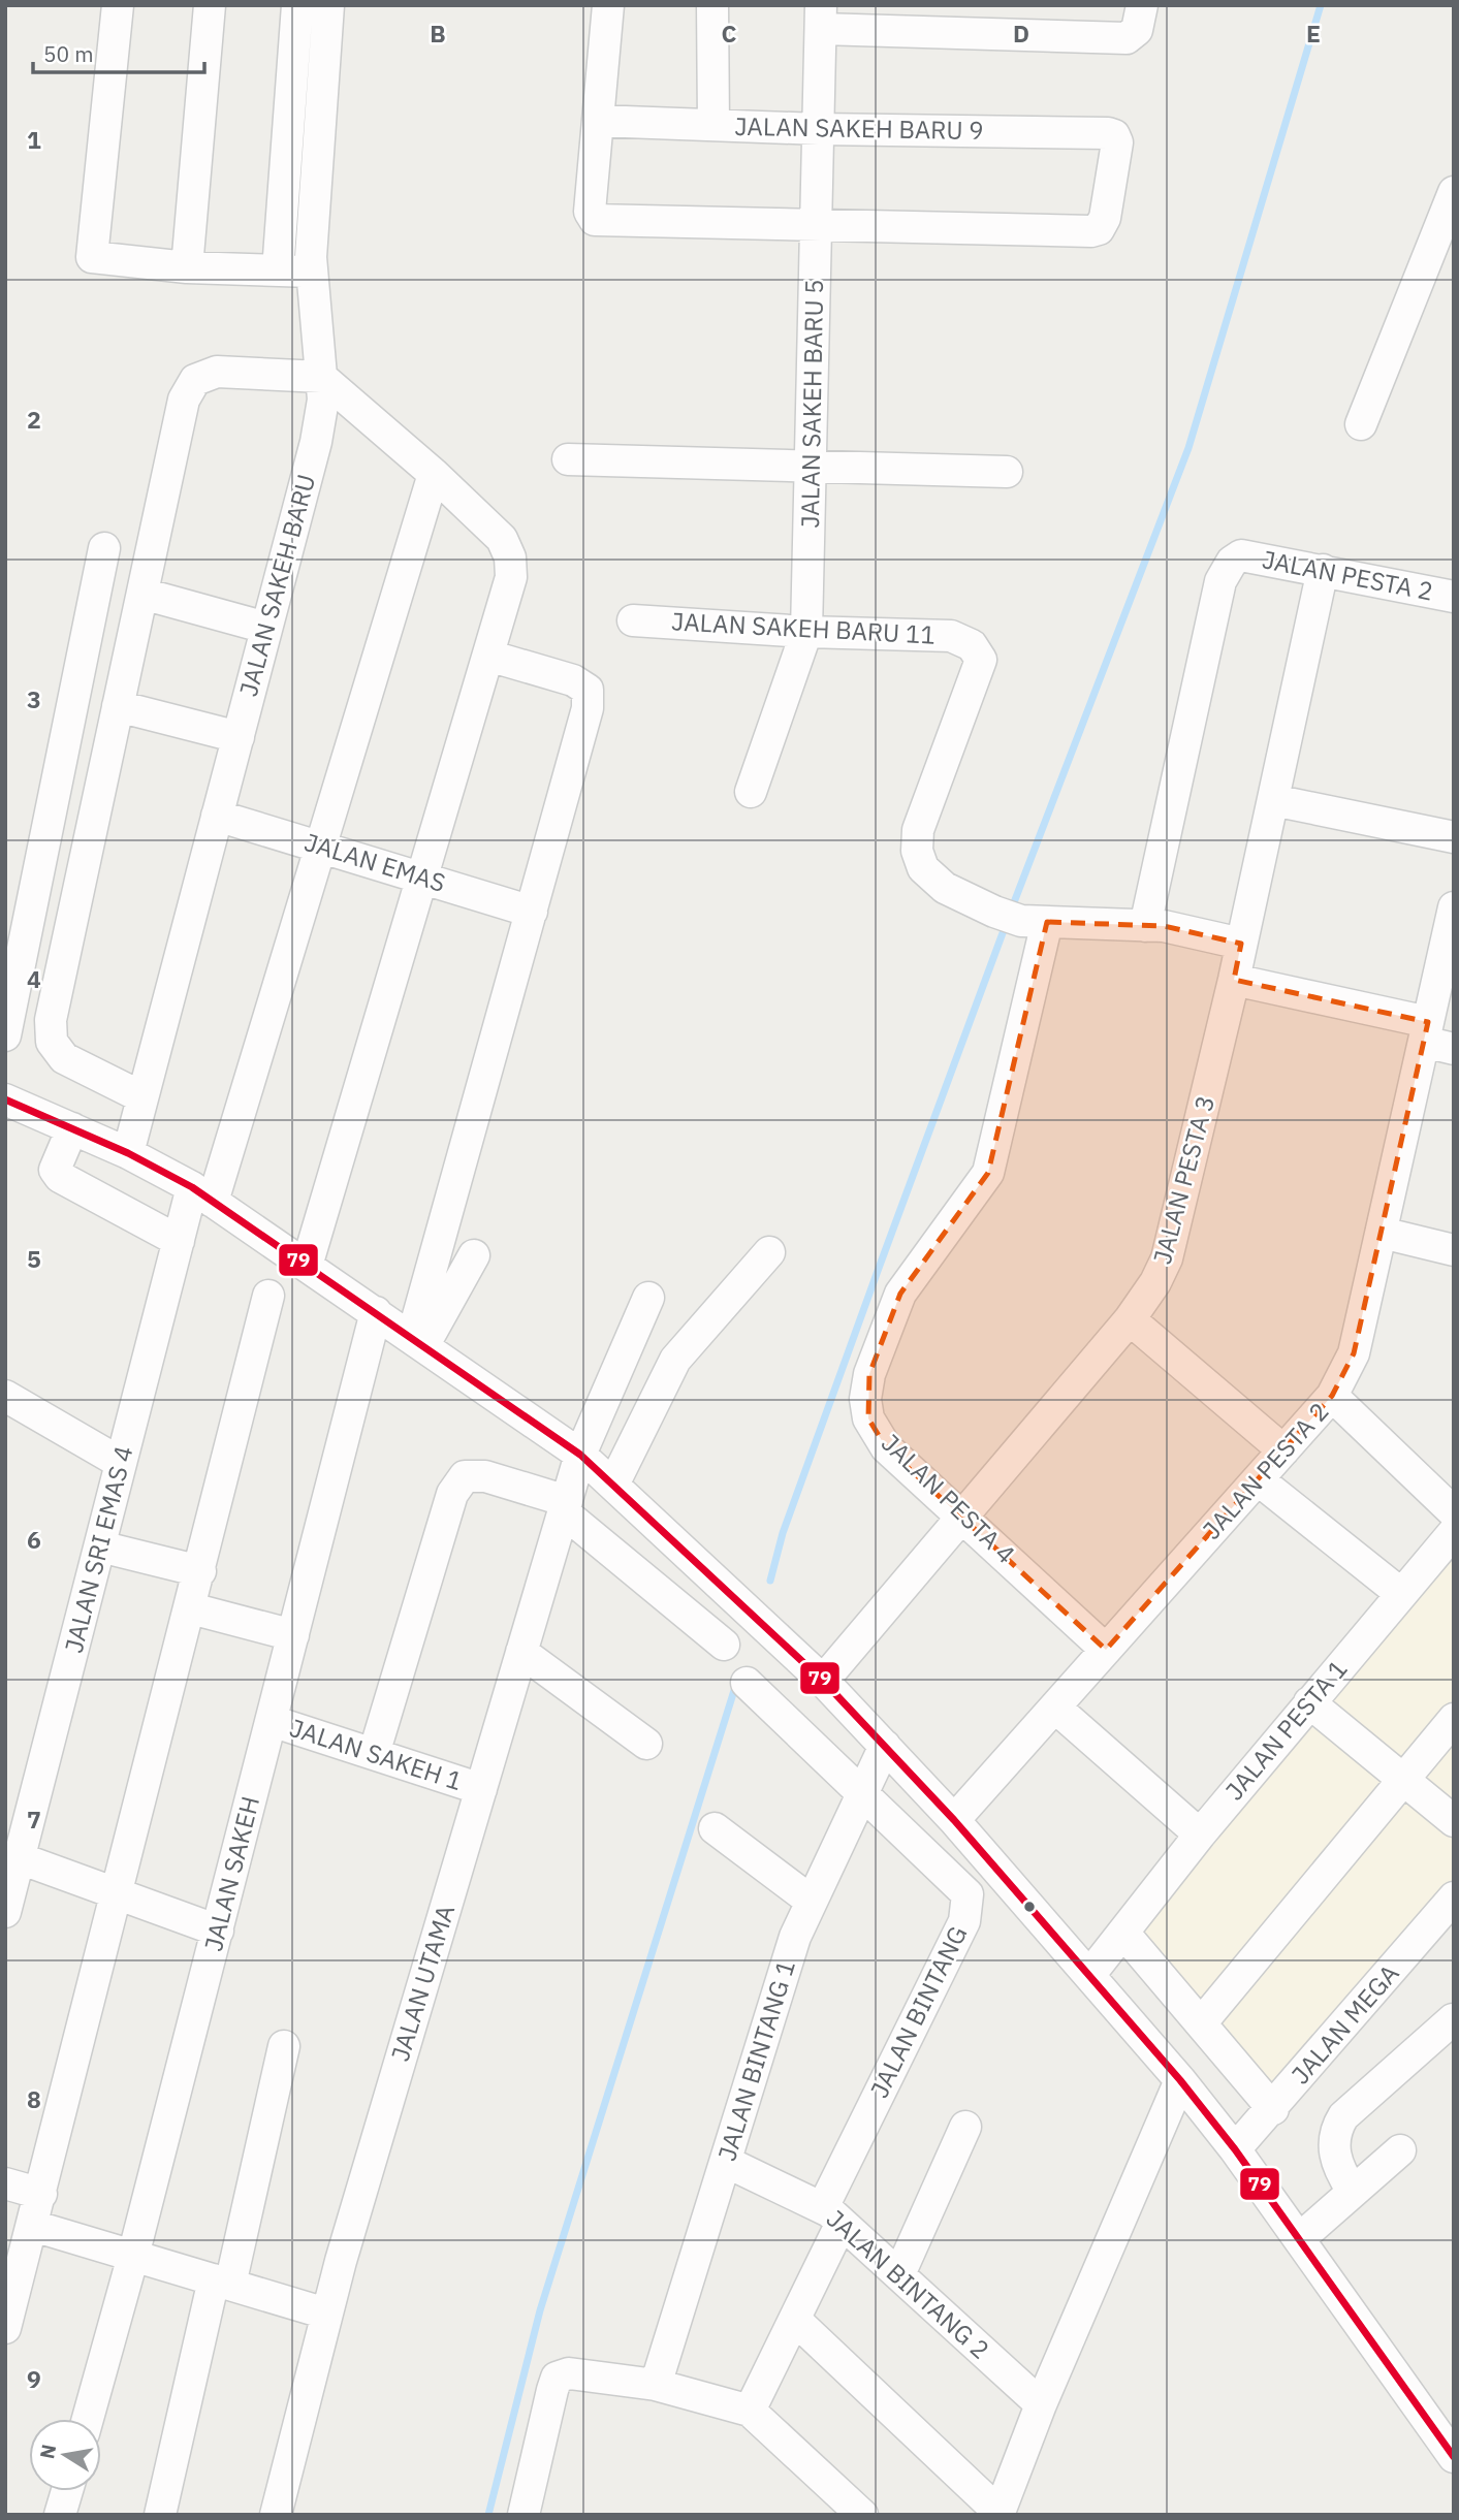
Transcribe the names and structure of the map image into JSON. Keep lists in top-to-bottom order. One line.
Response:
{"streets":{"street":["JALAN SAKEH BARU 9","JALAN SAKEH BARU 5","JALAN PESTA 2","JALAN SAKEH BARU","JALAN SAKEH BARU 11","JALAN EMAS","JALAN PESTA 3","JALAN PESTA 4","JALAN SRI EMAS 4","JALAN PESTA 1","JALAN SAKEH 1","JALAN SAKEH","JALAN UTAMA","JALAN BINTANG","JALAN MEGA","JALAN BINTANG 1","JALAN BINTANG 2"]},"crossings":[["JALAN SAKEH BARU 9","JALAN SAKEH BARU 5"],["JALAN SAKEH BARU 5","JALAN SAKEH BARU 11"],["JALAN PESTA 2","JALAN PESTA 3"],["JALAN PESTA 2","JALAN PESTA 4"],["JALAN SAKEH BARU","JALAN EMAS"],["JALAN SAKEH BARU 11","JALAN PESTA 4"],["JALAN EMAS","JALAN SRI EMAS 4"],["JALAN PESTA 3","JALAN PESTA 4"],["JALAN SAKEH 1","JALAN SAKEH"],["JALAN SAKEH 1","JALAN UTAMA"],["JALAN BINTANG","JALAN BINTANG 1"],["JALAN BINTANG","JALAN BINTANG 2"],["JALAN BINTANG 1","JALAN BINTANG 2"]],"lines":["transit line 79"],"scale_bar":"50 m","north":"left","grid":{"columns":["B","C","D","E"],"rows":["1","2","3","4","5","6","7","8","9"]}}
